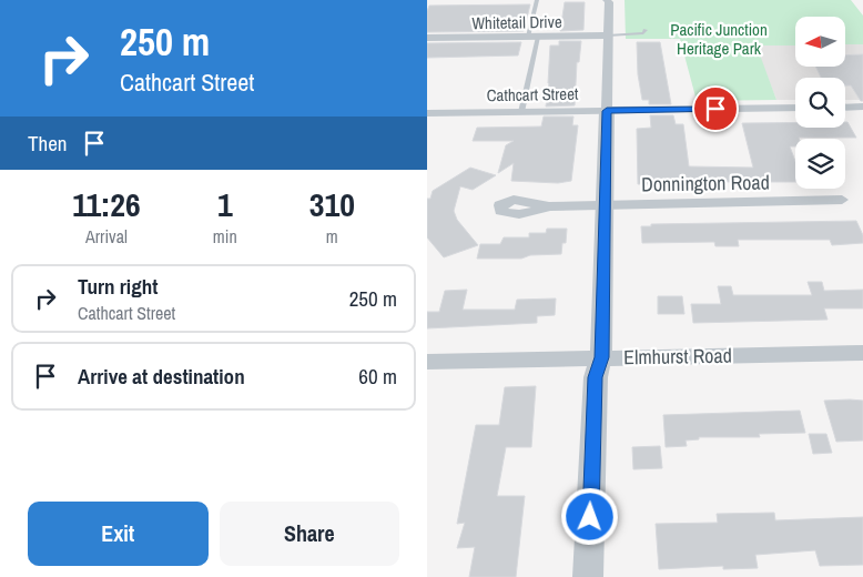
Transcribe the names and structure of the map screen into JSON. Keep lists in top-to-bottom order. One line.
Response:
{"streets":{"street":["Whitetail Drive","Cathcart Street","Donnington Road","Elmhurst Road"]},"parks":["Pacific Junction Heritage Park"],"north":"left","page":{"turn":["250 m","Cathcart Street"],"then":"Then","eta":["11:26","Arrival","1","min","310","m"],"list":[{"name":"Turn right","note":"Cathcart Street","value":"250 m"},{"name":"Arrive at destination","value":"60 m"}],"buttons":["Exit","Share"]}}
